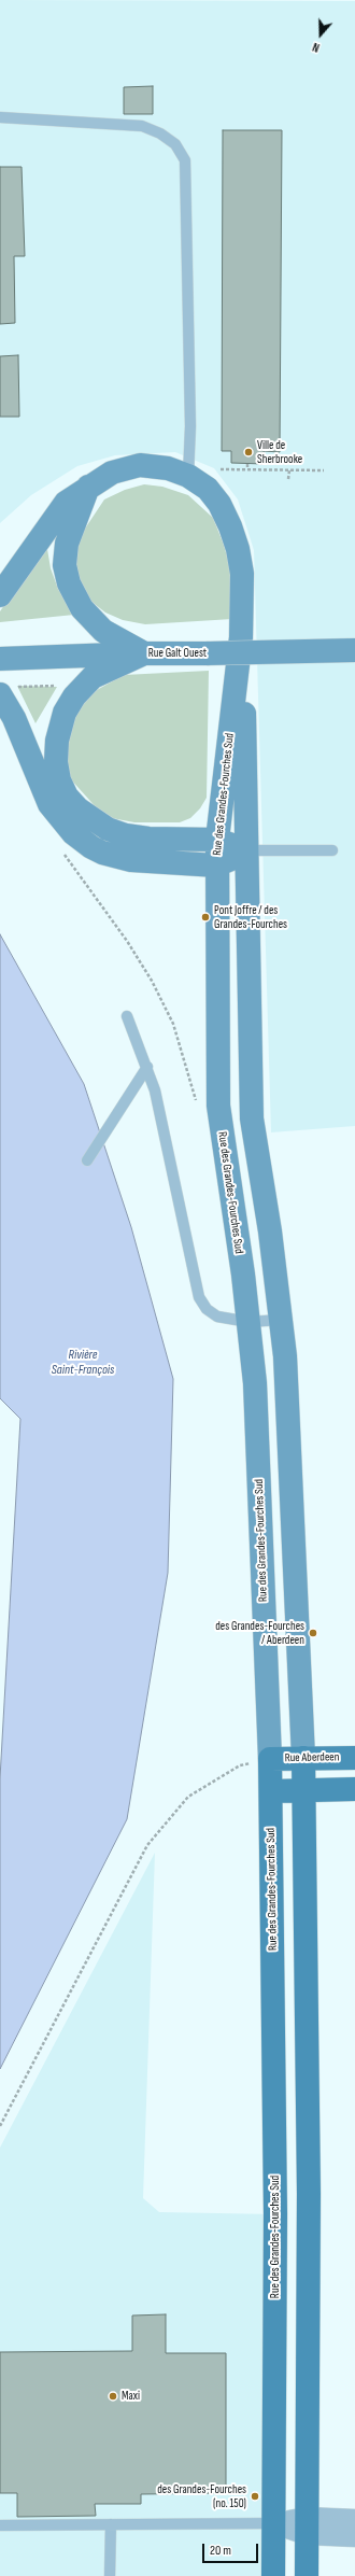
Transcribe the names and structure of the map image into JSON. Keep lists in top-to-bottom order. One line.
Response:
{"streets":{"main road":["Rue Galt Ouest","Rue des Grandes-Fourches Sud","Rue Aberdeen"]},"crossings":[["Rue des Grandes-Fourches Sud","Rue Aberdeen"]],"water":["Rivière Saint-François"],"places":["Ville de Sherbrooke","Pont Joffre / des Grandes-Fourches","des Grandes-Fourches / Aberdeen","Maxi","des Grandes-Fourches (no. 150)"],"scale_bar":"20 m","north":"bottom"}
